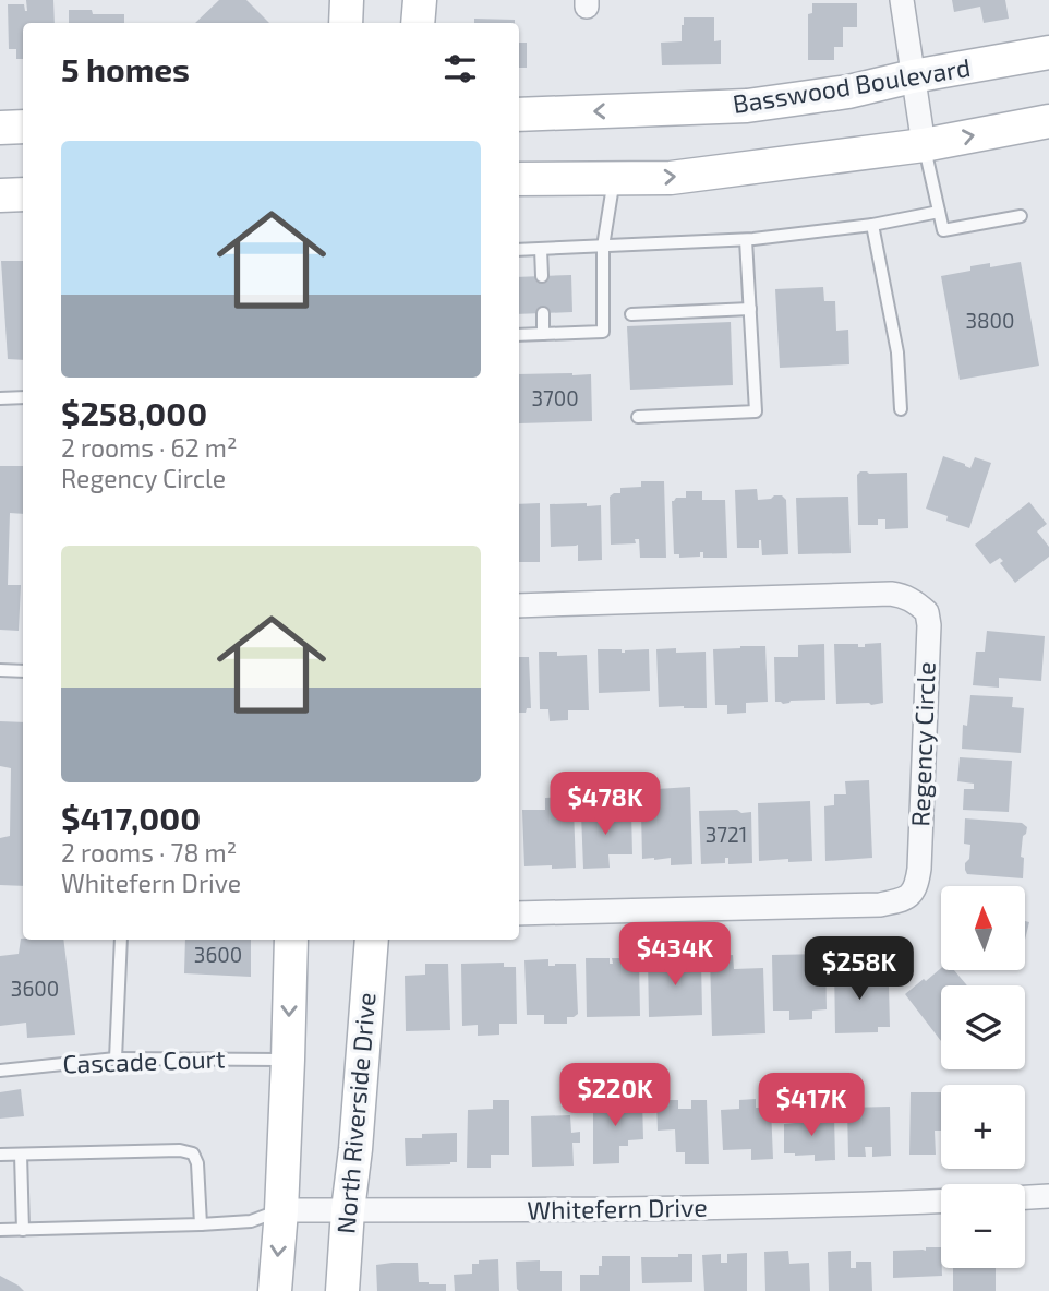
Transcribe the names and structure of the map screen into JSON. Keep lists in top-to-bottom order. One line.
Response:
{"streets":{"main road":["Basswood Boulevard","North Riverside Drive"],"street":["Regency Circle","Whitefern Drive"],"lane":["Cascade Court"]},"crossings":[["North Riverside Drive","Whitefern Drive"]],"house_numbers":["3800","3700","3721","3600","3600"],"north":"top","page":{"heading":"5 homes","list":[{"name":"$258,000","note":"2 rooms · 62 m² · Regency Circle"},{"name":"$417,000","note":"2 rooms · 78 m² · Whitefern Drive"}],"price":["$478K","$434K","$258K","$220K","$417K"],"map_buttons":["+","−"]}}
